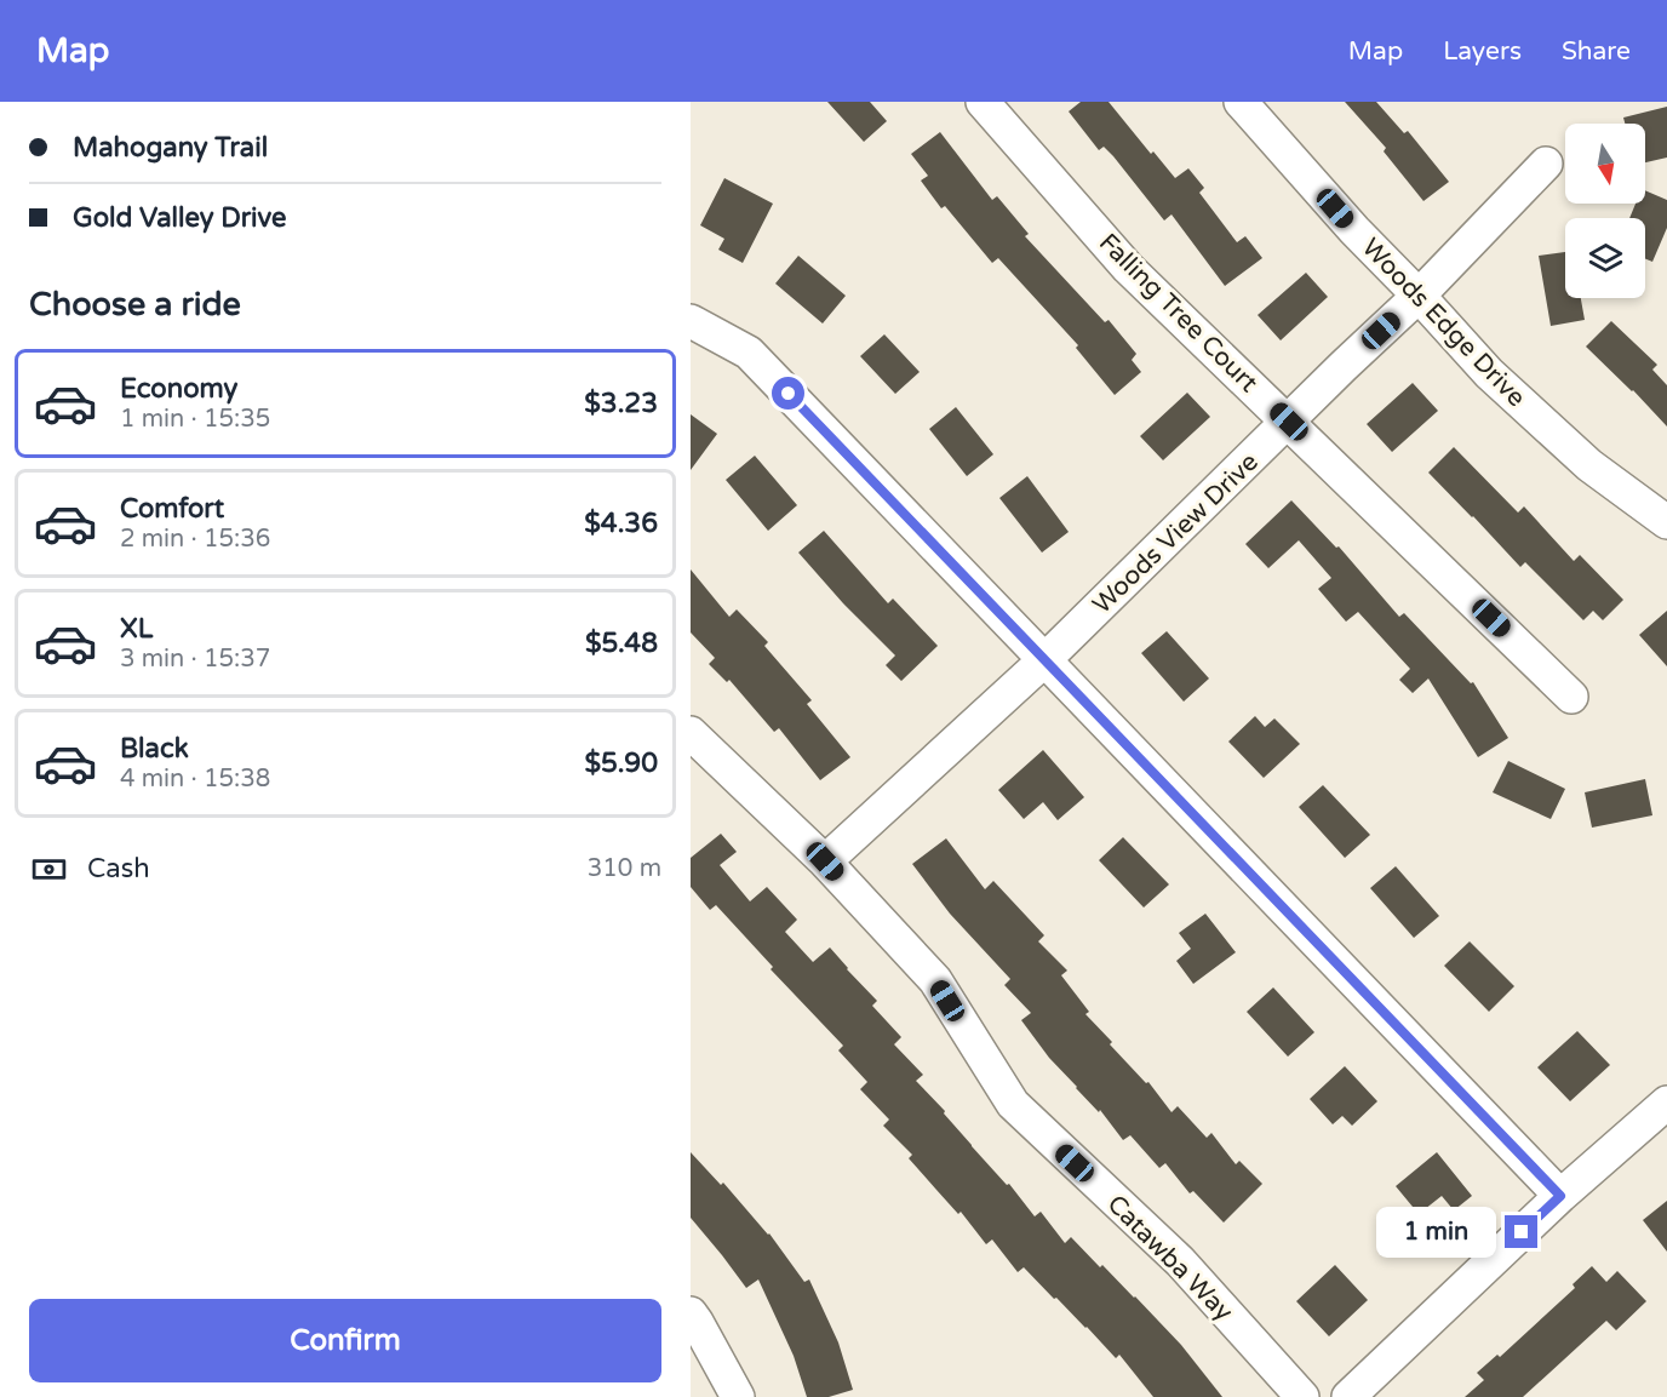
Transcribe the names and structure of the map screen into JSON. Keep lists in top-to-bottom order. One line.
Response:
{"streets":{"street":["Falling Tree Court","Woods Edge Drive","Woods View Drive","Catawba Way"]},"crossings":[["Falling Tree Court","Woods View Drive"],["Woods Edge Drive","Woods View Drive"],["Woods View Drive","Catawba Way"]],"north":"bottom","page":{"header":"Map","nav":["Map","Layers","Share"],"banner":["Mahogany Trail","Gold Valley Drive"],"heading":"Choose a ride","list":[{"name":"Economy","note":"1 min · 15:35","value":"$3.23"},{"name":"Comfort","note":"2 min · 15:36","value":"$4.36"},{"name":"XL","note":"3 min · 15:37","value":"$5.48"},{"name":"Black","note":"4 min · 15:38","value":"$5.90"}],"pay":["Cash","310 m"],"bubble":"1 min","buttons":"Confirm"}}
